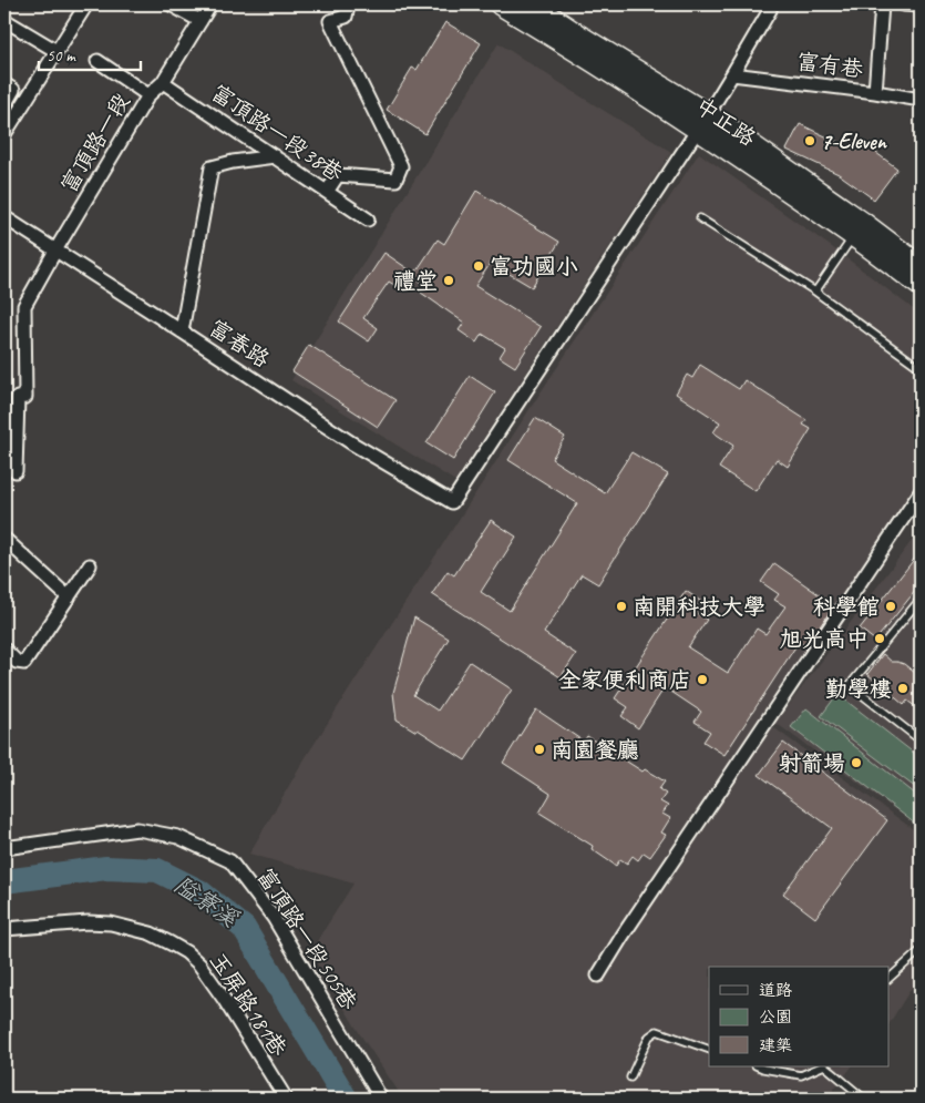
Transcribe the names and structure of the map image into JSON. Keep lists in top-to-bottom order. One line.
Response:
{"streets":{"main road":["中正路"],"street":["富有巷","富頂路一段38巷","富頂路一段","富春路","富頂路一段505巷","玉屏路181巷"]},"crossings":[["中正路","富春路"],["富頂路一段38巷","富頂路一段"],["富頂路一段","富春路"]],"water":["隘寮溪"],"places":["7-Eleven","富功國小","禮堂","南開科技大學","科學館","旭光高中","全家便利商店","勤學樓","南園餐廳","射箭場"],"legend":["道路","公園","建築"],"scale_bar":"50 m"}
